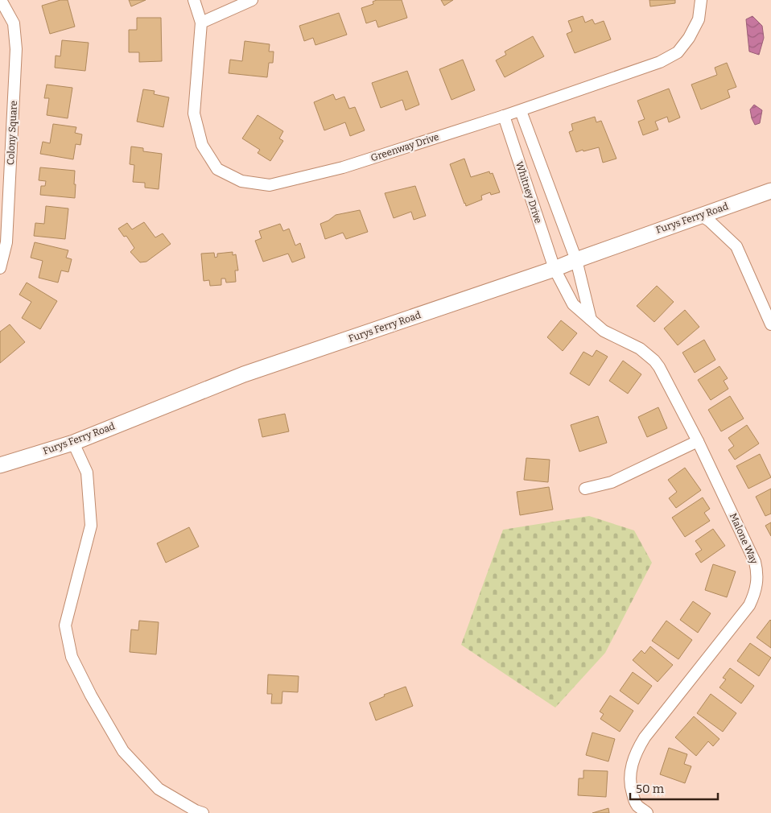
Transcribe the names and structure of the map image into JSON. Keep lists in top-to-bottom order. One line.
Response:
{"streets":{"main road":["Furys Ferry Road"],"street":["Colony Square","Greenway Drive","Whitney Drive","Malone Way"]},"crossings":[["Greenway Drive","Whitney Drive"],["Whitney Drive","Furys Ferry Road"],["Whitney Drive","Malone Way"],["Furys Ferry Road","Malone Way"]],"scale_bar":"50 m"}
